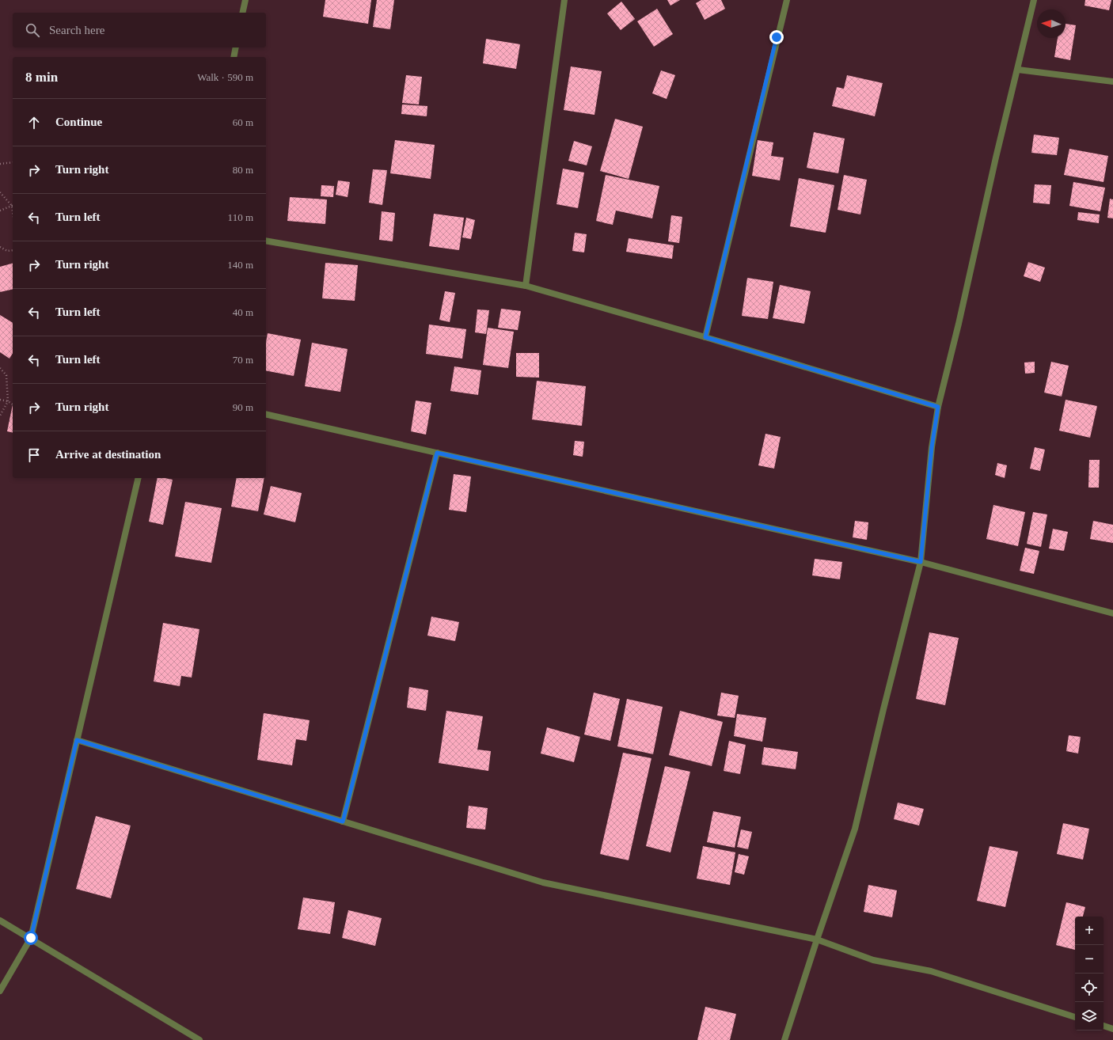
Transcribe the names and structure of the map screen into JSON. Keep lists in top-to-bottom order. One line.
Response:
{"north":"left","page":{"search":"Search here","heading":["8 min","Walk · 590 m"],"list":[["Continue","60 m"],["Turn right","80 m"],["Turn left","110 m"],["Turn right","140 m"],["Turn left","40 m"],["Turn left","70 m"],["Turn right","90 m"],"Arrive at destination"],"map_buttons":["+","−"]}}
